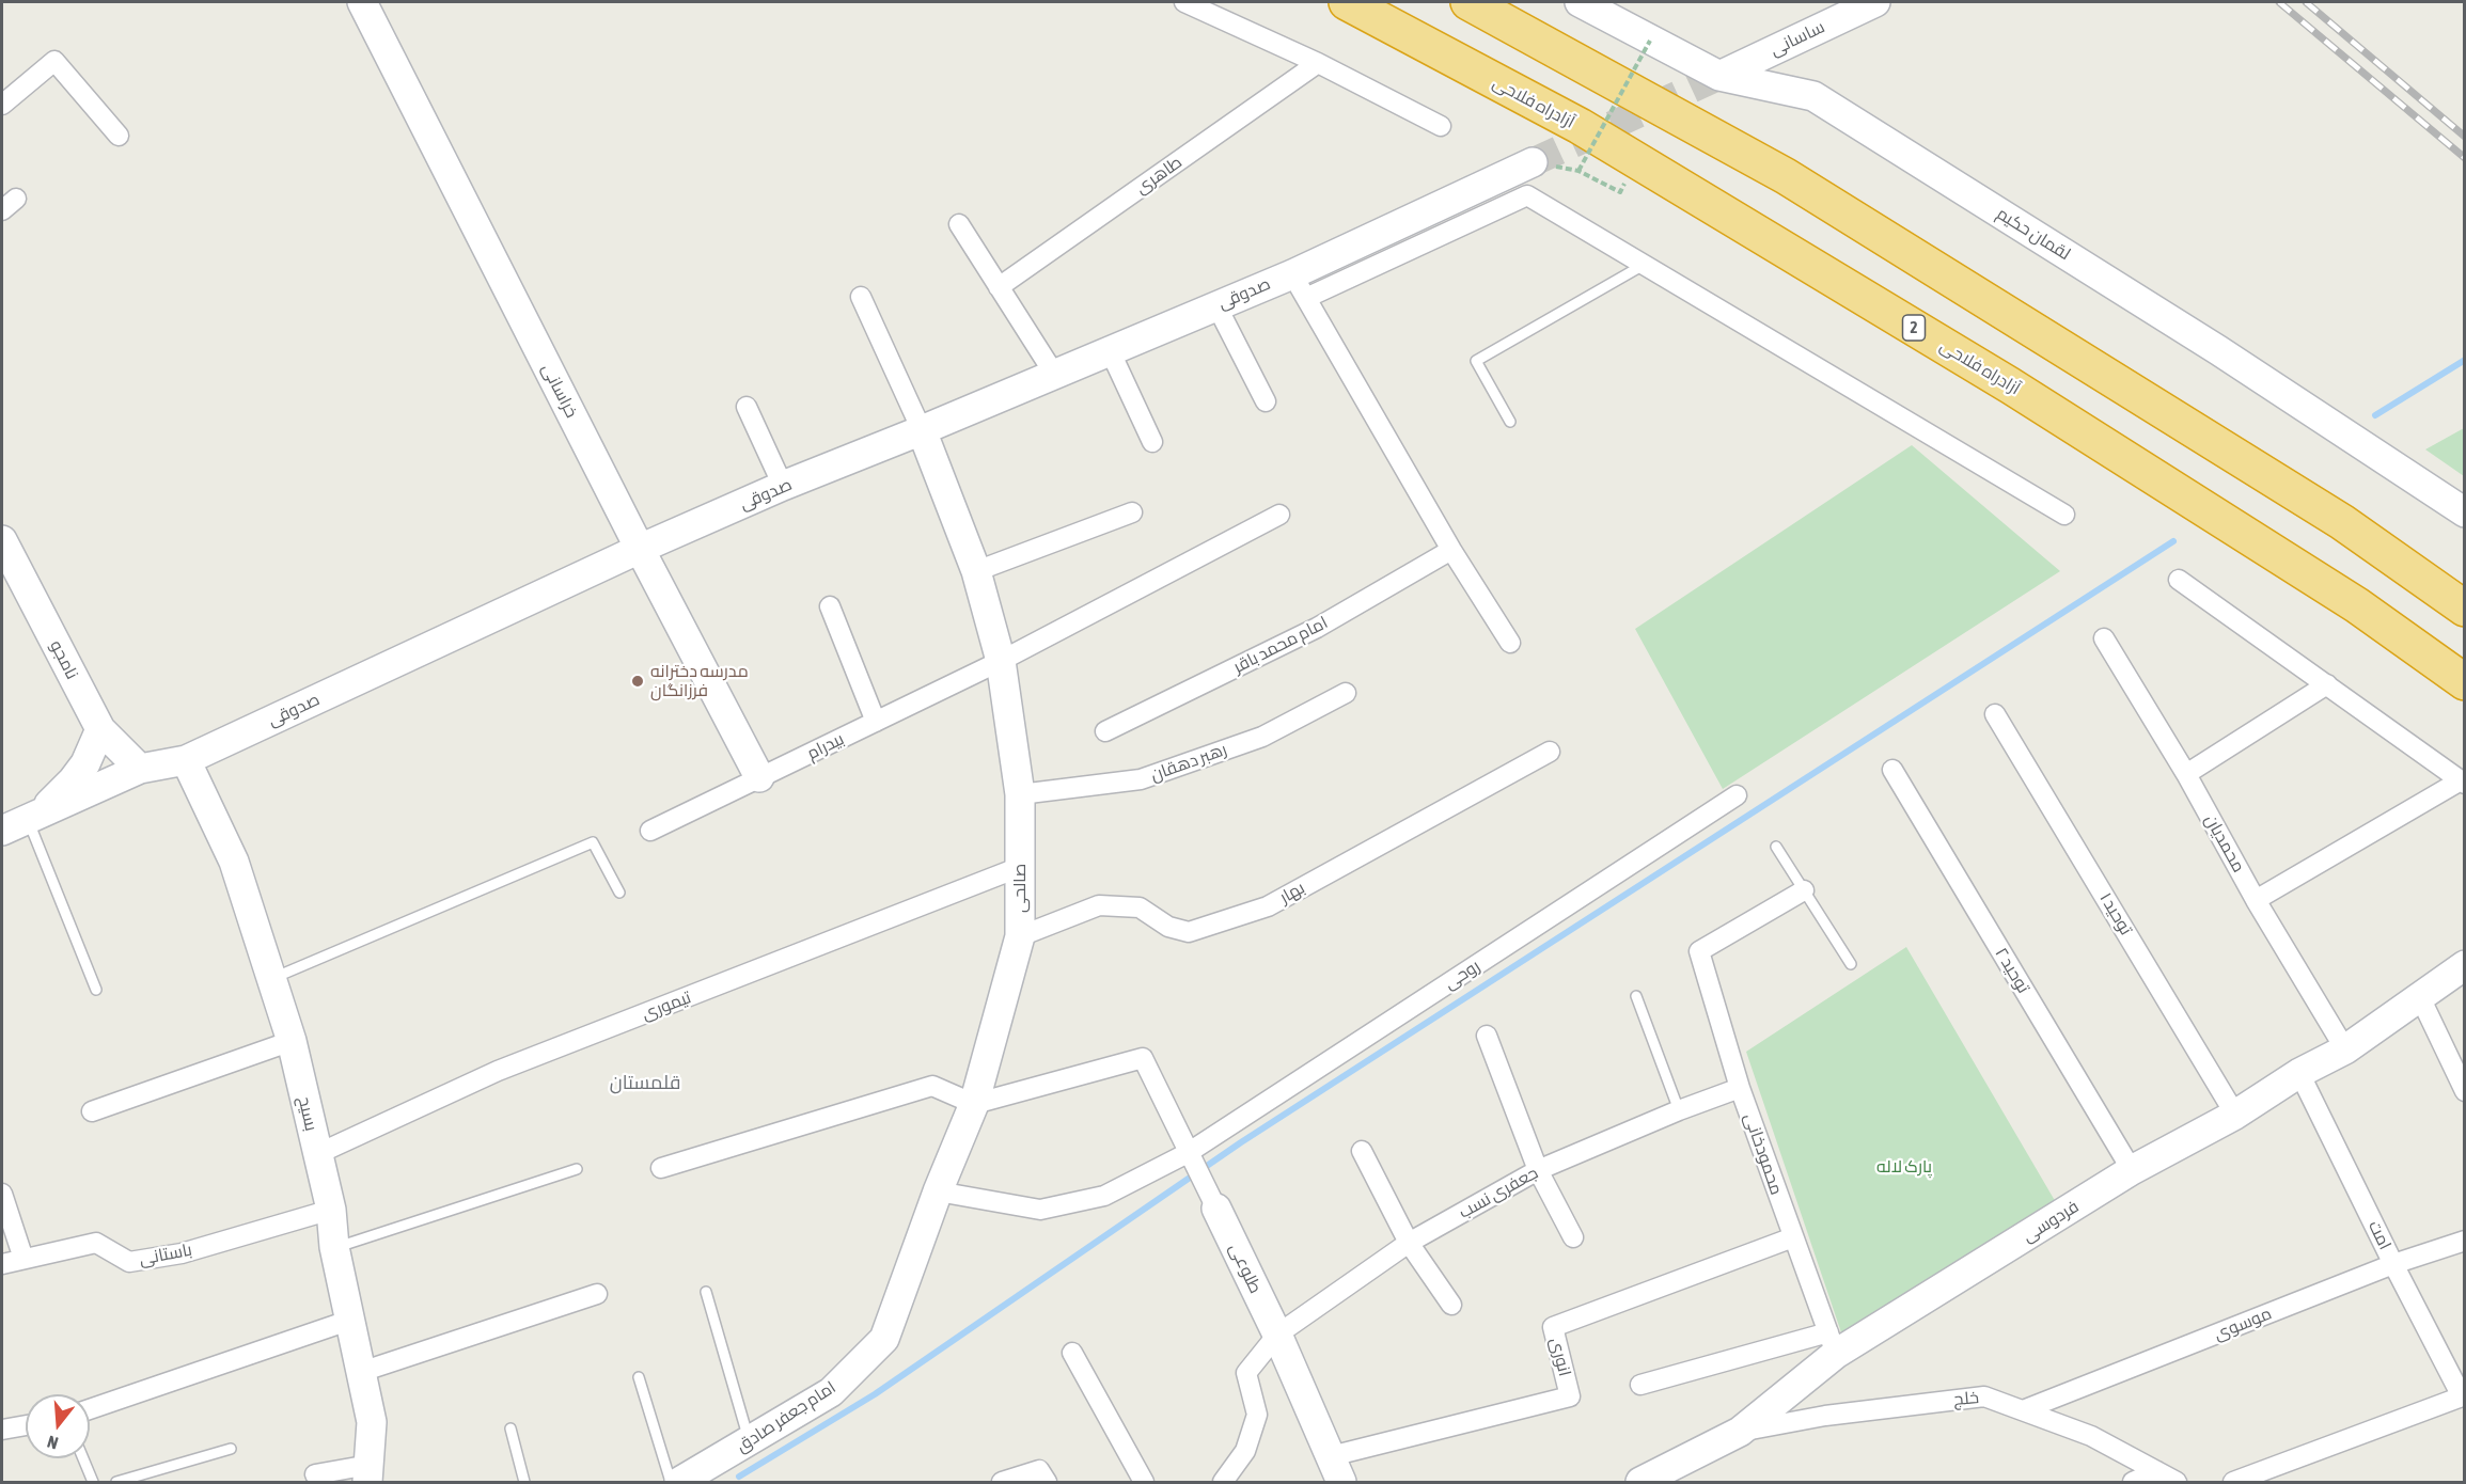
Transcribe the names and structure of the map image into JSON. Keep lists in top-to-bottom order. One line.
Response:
{"streets":{"highway":["آزادراه فلاحی","2"],"street":["ساسانی","طاهری","لقمان حکیم","صدوقی","خراسانی","امام محمد باقر","نامجو","بیدرام","رهبر دهقان","محمدیان","صالحی","بهار","توحید ۱","توحید ۲","روحی","تیموری","بسیح","محمودخانی","جعفری نسب","فردوسی","امت","باستانی","طلوعی","موسوی","انوری","خلج","امام جعفر صادق"]},"crossings":[["ساسانی","لقمان حکیم"],["صدوقی","خراسانی"],["صدوقی","نامجو"],["صدوقی","صالحی"],["صدوقی","بسیح"],["خراسانی","بیدرام"],["بیدرام","صالحی"],["رهبر دهقان","صالحی"],["محمدیان","فردوسی"],["صالحی","بهار"],["صالحی","روحی"],["صالحی","تیموری"],["صالحی","طلوعی"],["صالحی","امام جعفر صادق"],["توحید ۱","فردوسی"],["توحید ۲","فردوسی"],["روحی","طلوعی"],["تیموری","بسیح"],["بسیح","باستانی"],["محمودخانی","جعفری نسب"],["محمودخانی","فردوسی"],["محمودخانی","انوری"],["جعفری نسب","طلوعی"],["فردوسی","امت"],["فردوسی","خلج"],["امت","موسوی"],["طلوعی","انوری"],["موسوی","خلج"]],"districts":["قلمستان"],"parks":["پارک لاله"],"places":["مدرسه دخترانه فرزانگان"],"north":"bottom"}
